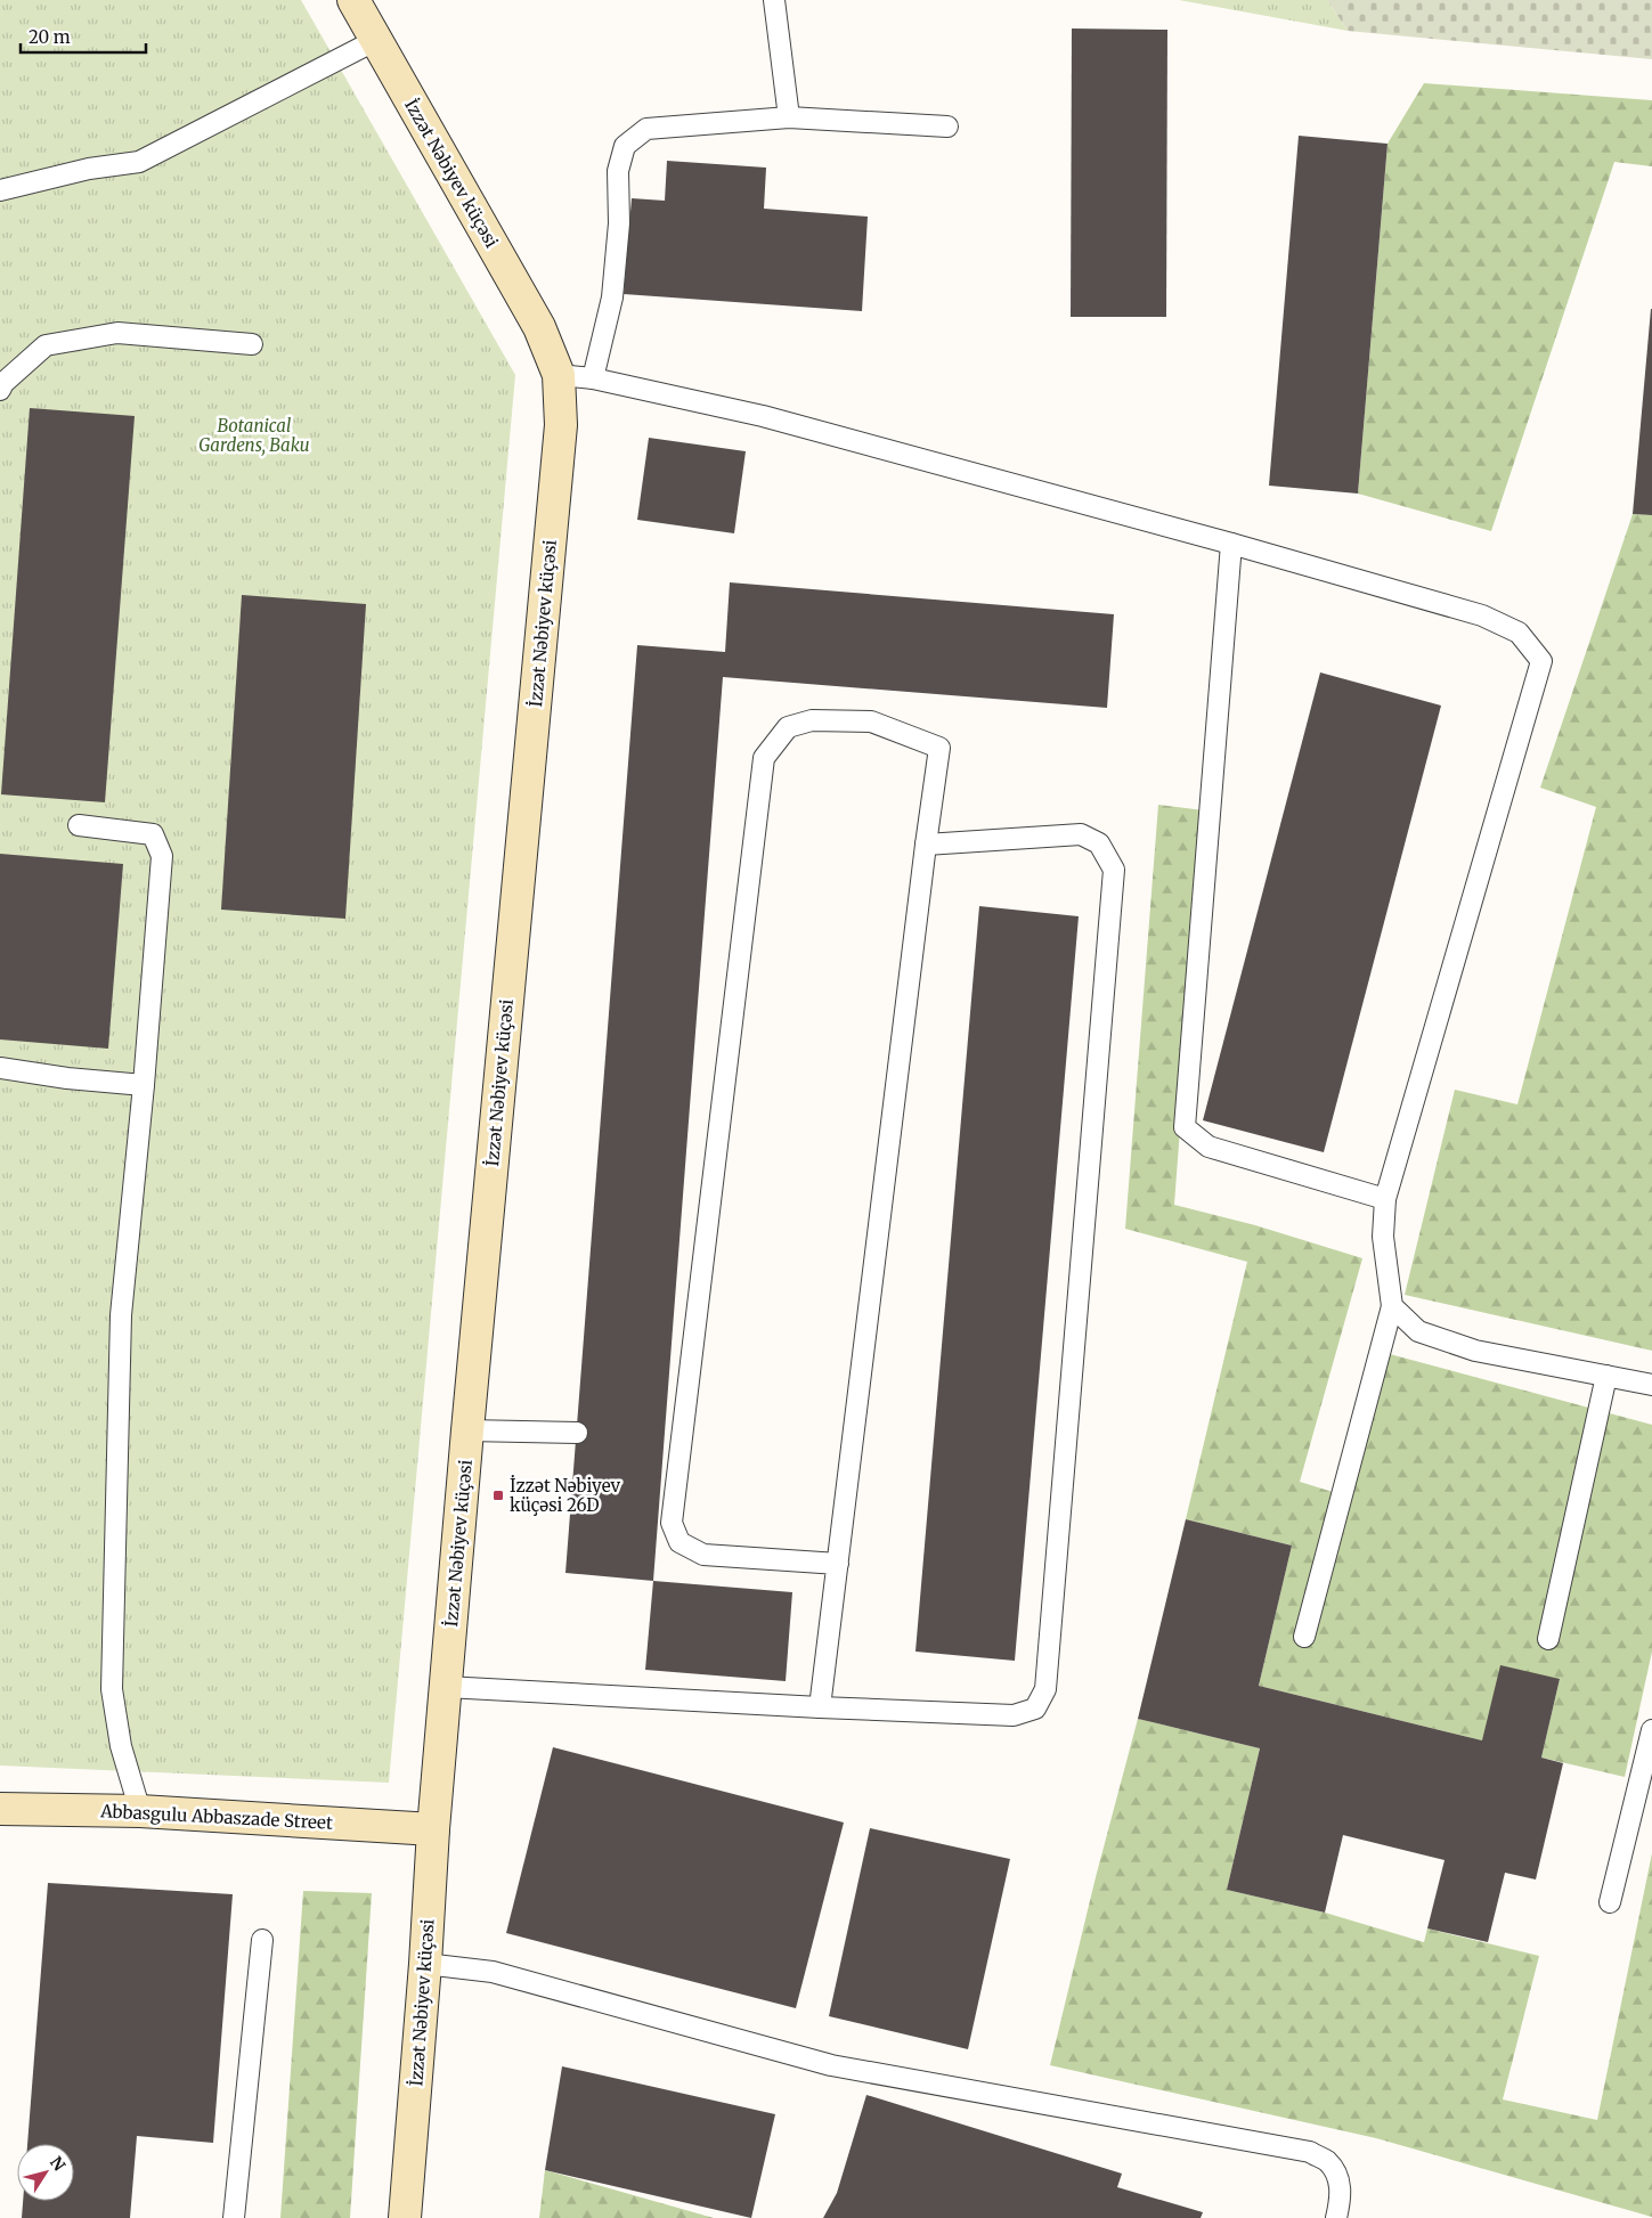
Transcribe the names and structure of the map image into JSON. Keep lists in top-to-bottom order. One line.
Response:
{"streets":{"main road":["İzzət Nəbiyev küçəsi","Abbasgulu Abbaszade Street"]},"crossings":[["İzzət Nəbiyev küçəsi","Abbasgulu Abbaszade Street"]],"parks":["Botanical Gardens, Baku"],"places":{"transit":["İzzət Nəbiyev küçəsi 26D"]},"scale_bar":"20 m","north":"top right"}
